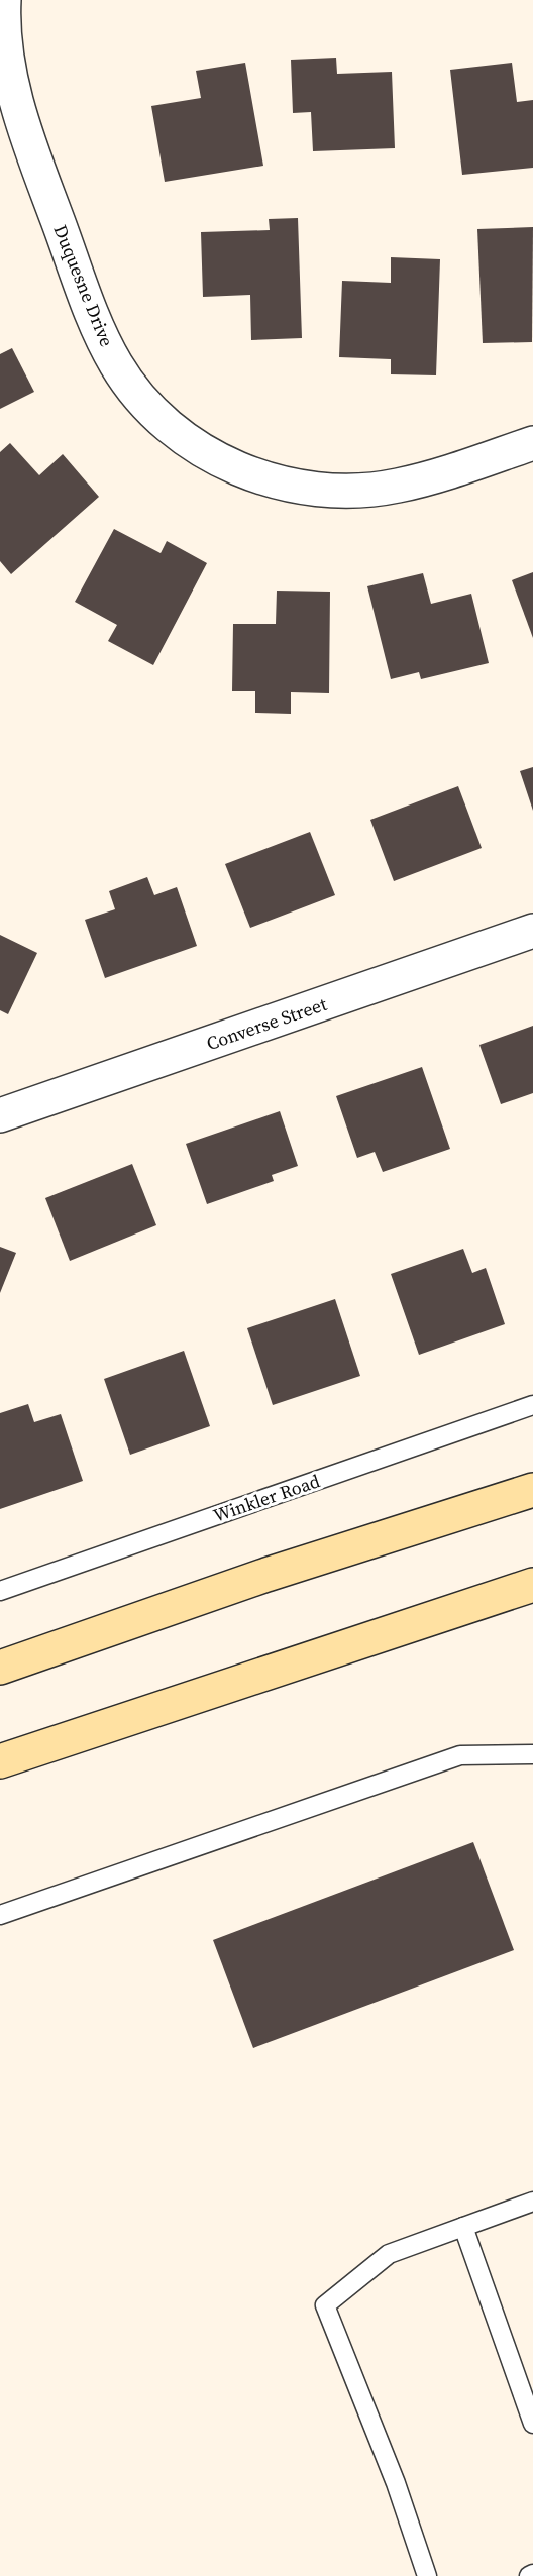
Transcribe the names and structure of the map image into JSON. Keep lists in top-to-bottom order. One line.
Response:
{"streets":{"street":["Duquesne Drive","Converse Street"],"lane":["Winkler Road"]}}
